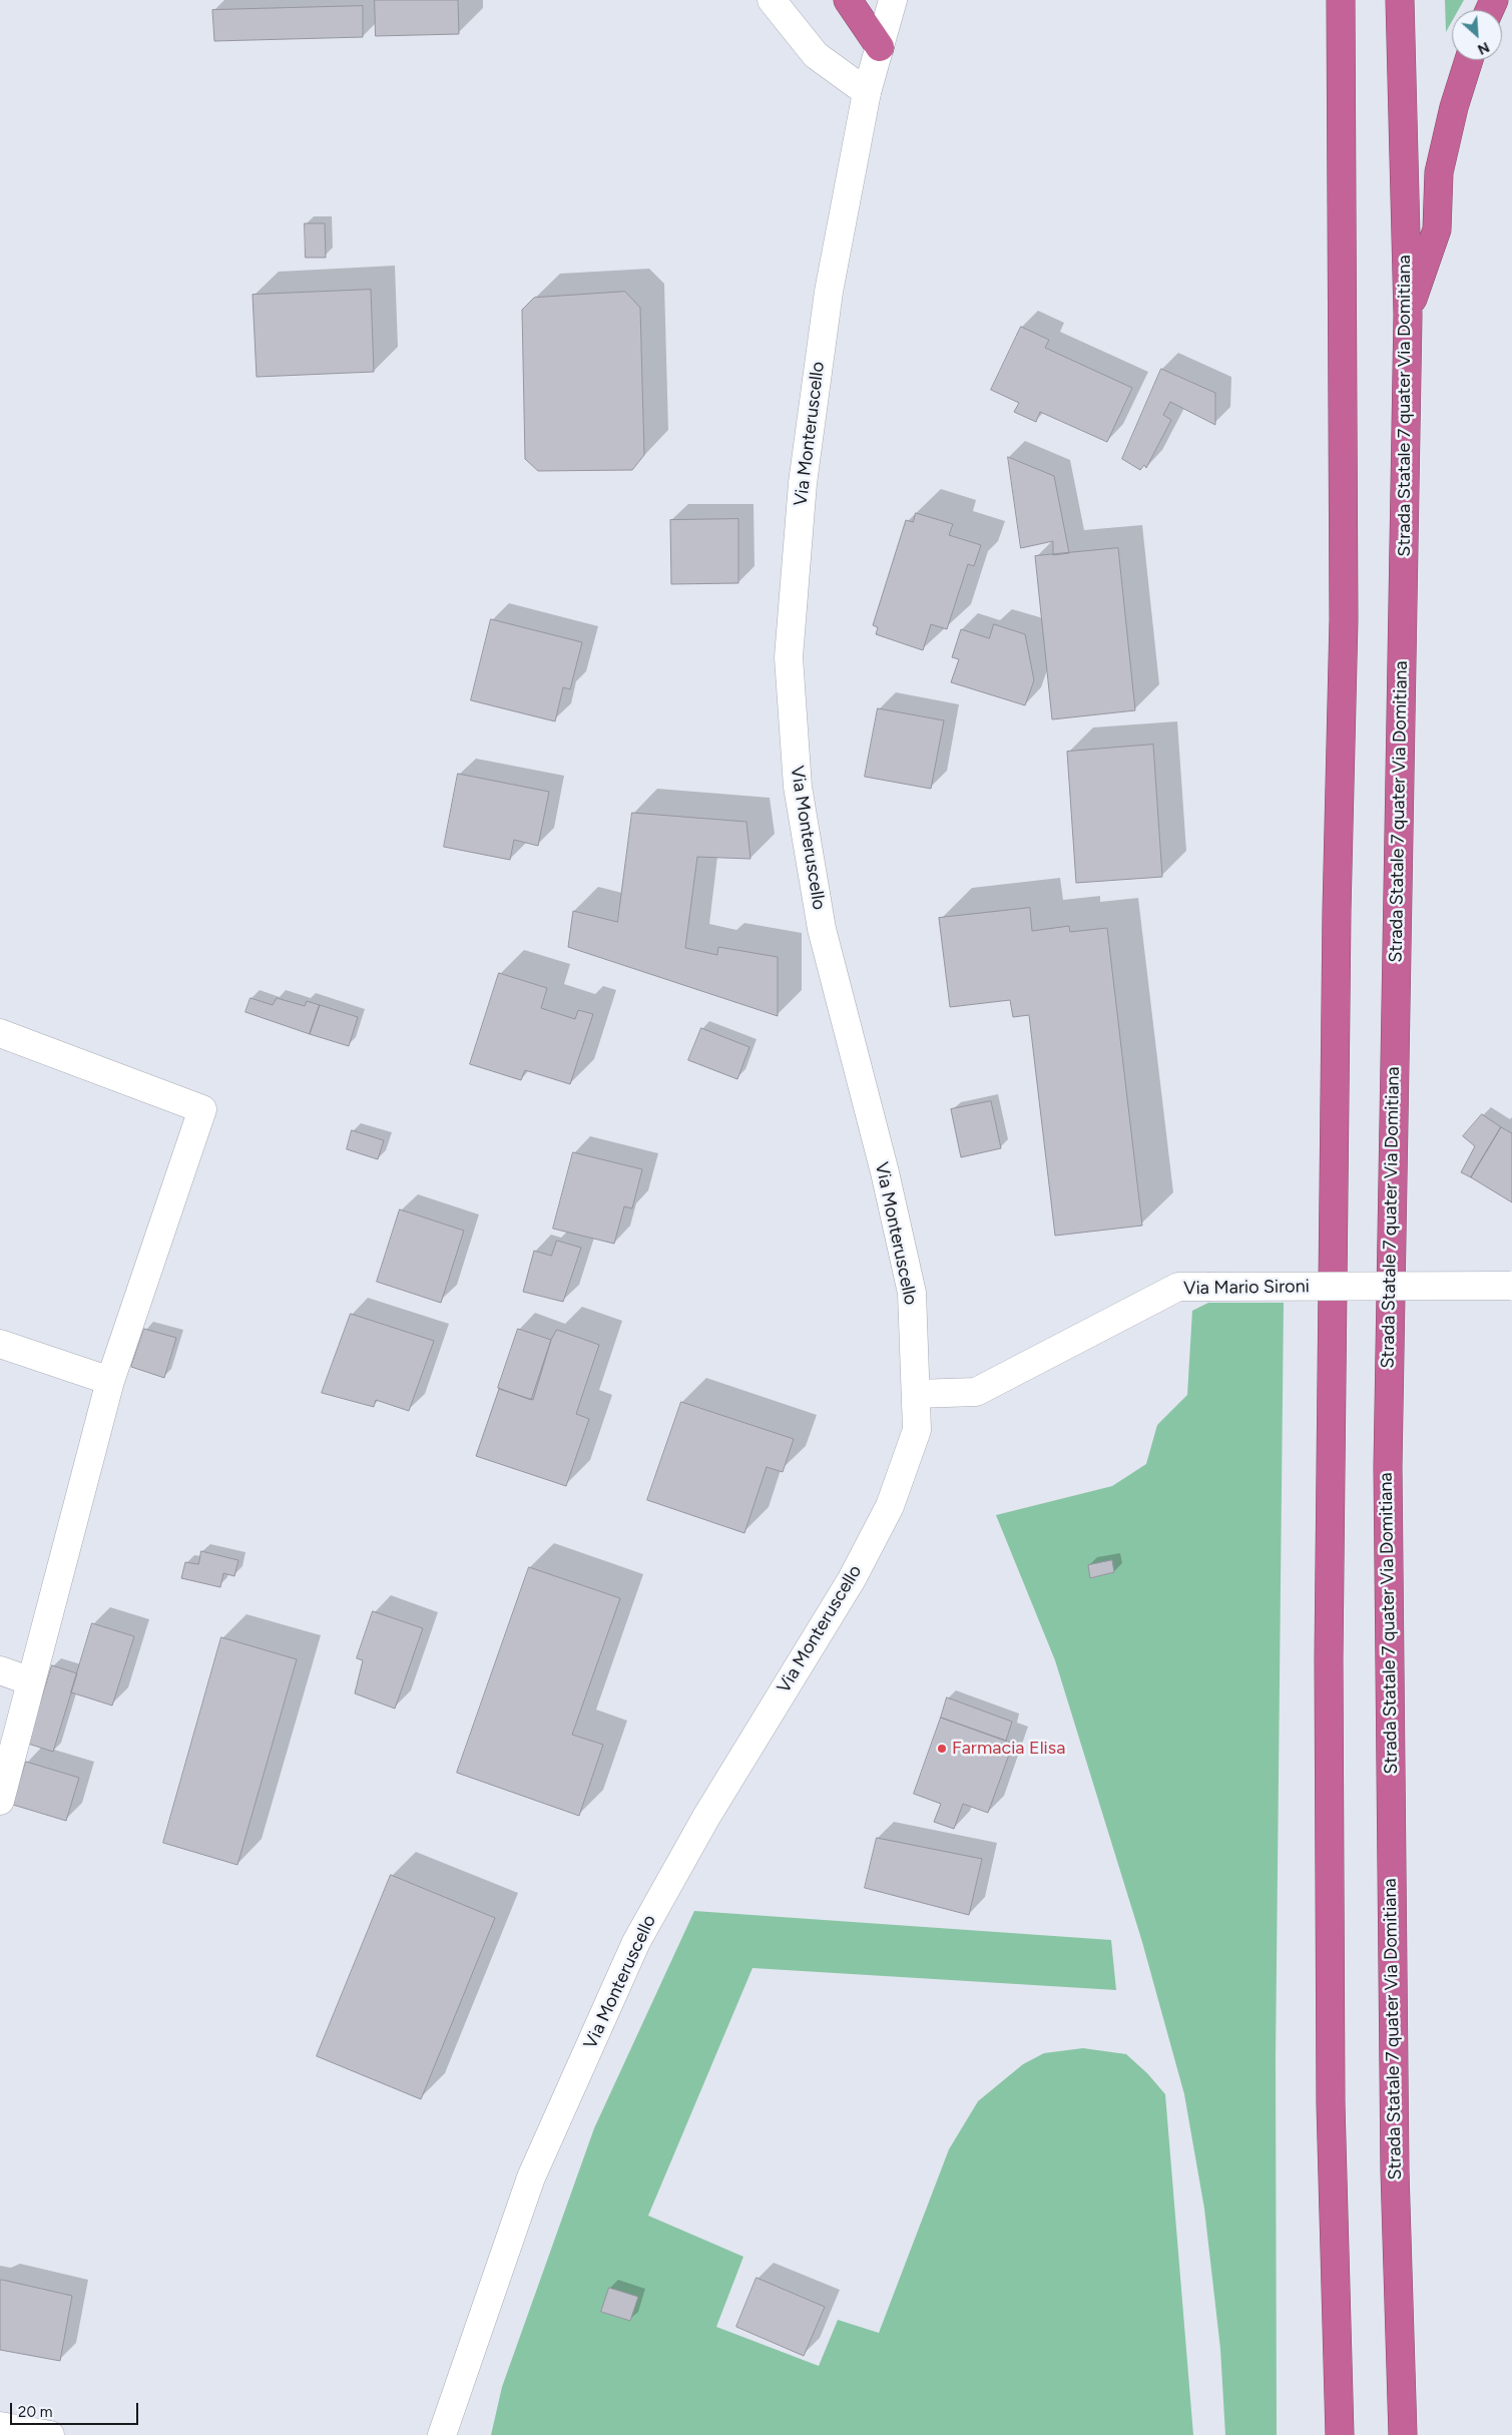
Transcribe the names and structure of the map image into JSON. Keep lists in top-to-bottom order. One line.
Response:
{"streets":{"highway":["Strada Statale 7 quater Via Domitiana"],"street":["Via Monteruscello","Via Mario Sironi"]},"crossings":[["Via Monteruscello","Via Mario Sironi"]],"places":["Farmacia Elisa"],"scale_bar":"20 m","north":"bottom right"}
